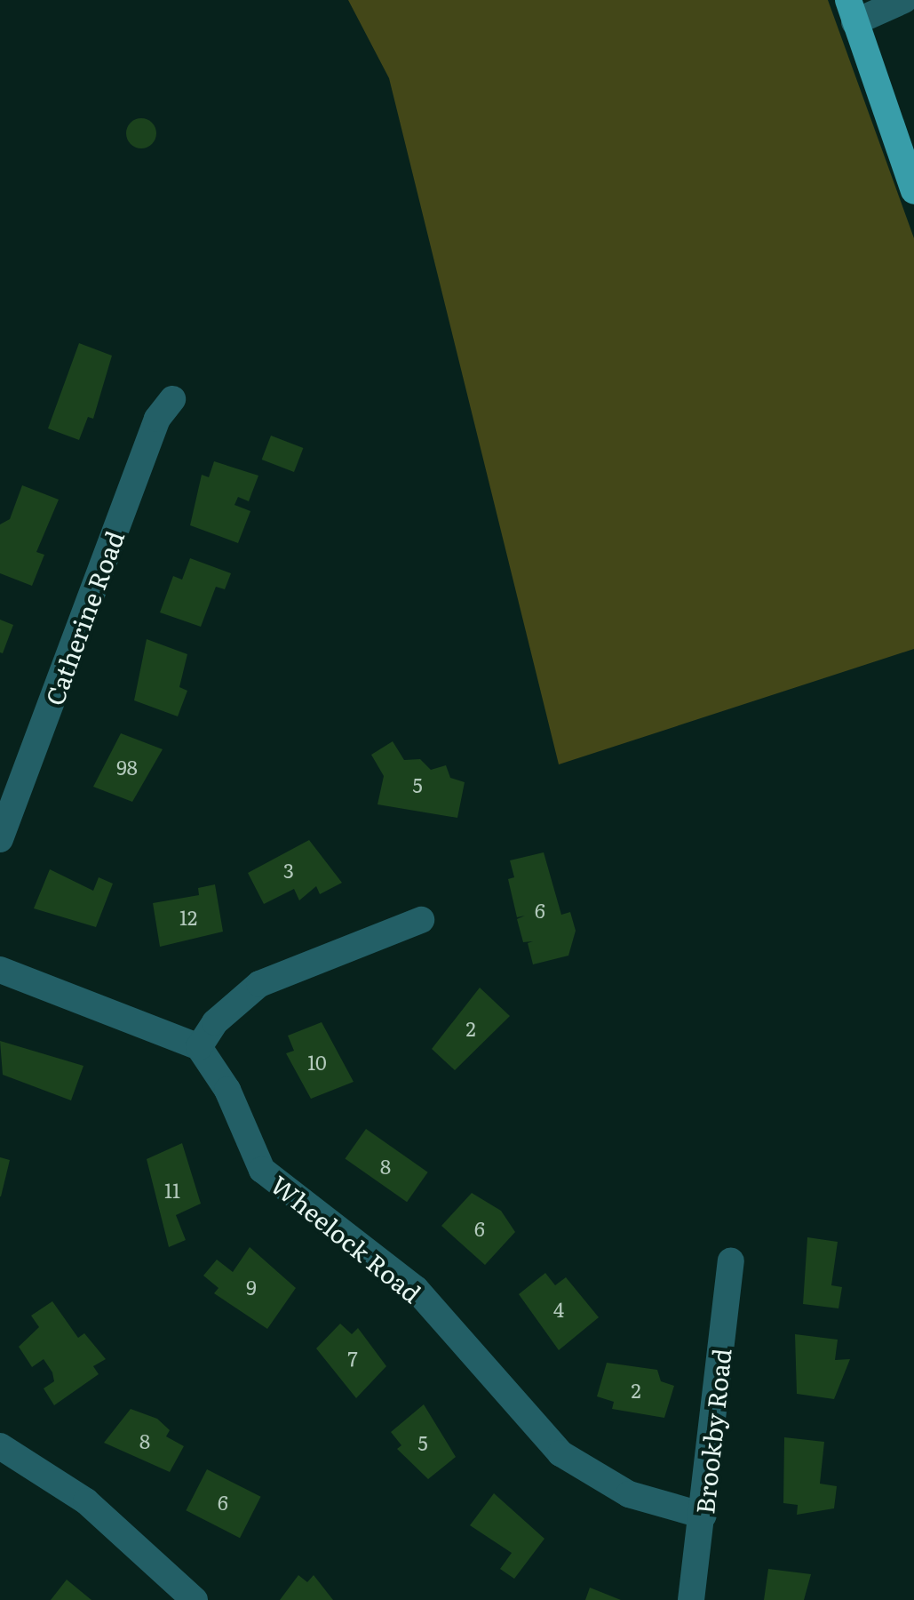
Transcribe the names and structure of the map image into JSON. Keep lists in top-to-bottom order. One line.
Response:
{"streets":{"street":["Catherine Road","Wheelock Road","Brookby Road"]},"crossings":[["Wheelock Road","Brookby Road"]],"house_numbers":["98","5","3","6","12","2","10","8","11","6","9","4","7","2","8","5","6"]}
